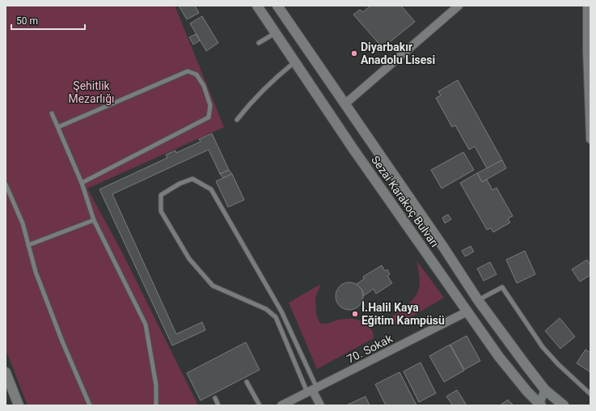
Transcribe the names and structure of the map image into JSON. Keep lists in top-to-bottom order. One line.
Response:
{"streets":{"street":["Sezai Karakoç Bulvarı","70. Sokak"]},"crossings":[["Sezai Karakoç Bulvarı","70. Sokak"]],"parks":["Şehitlik Mezarlığı"],"places":["Diyarbakır Anadolu Lisesi","İ.Halil Kaya Eğitim Kampüsü"],"scale_bar":"50 m"}
